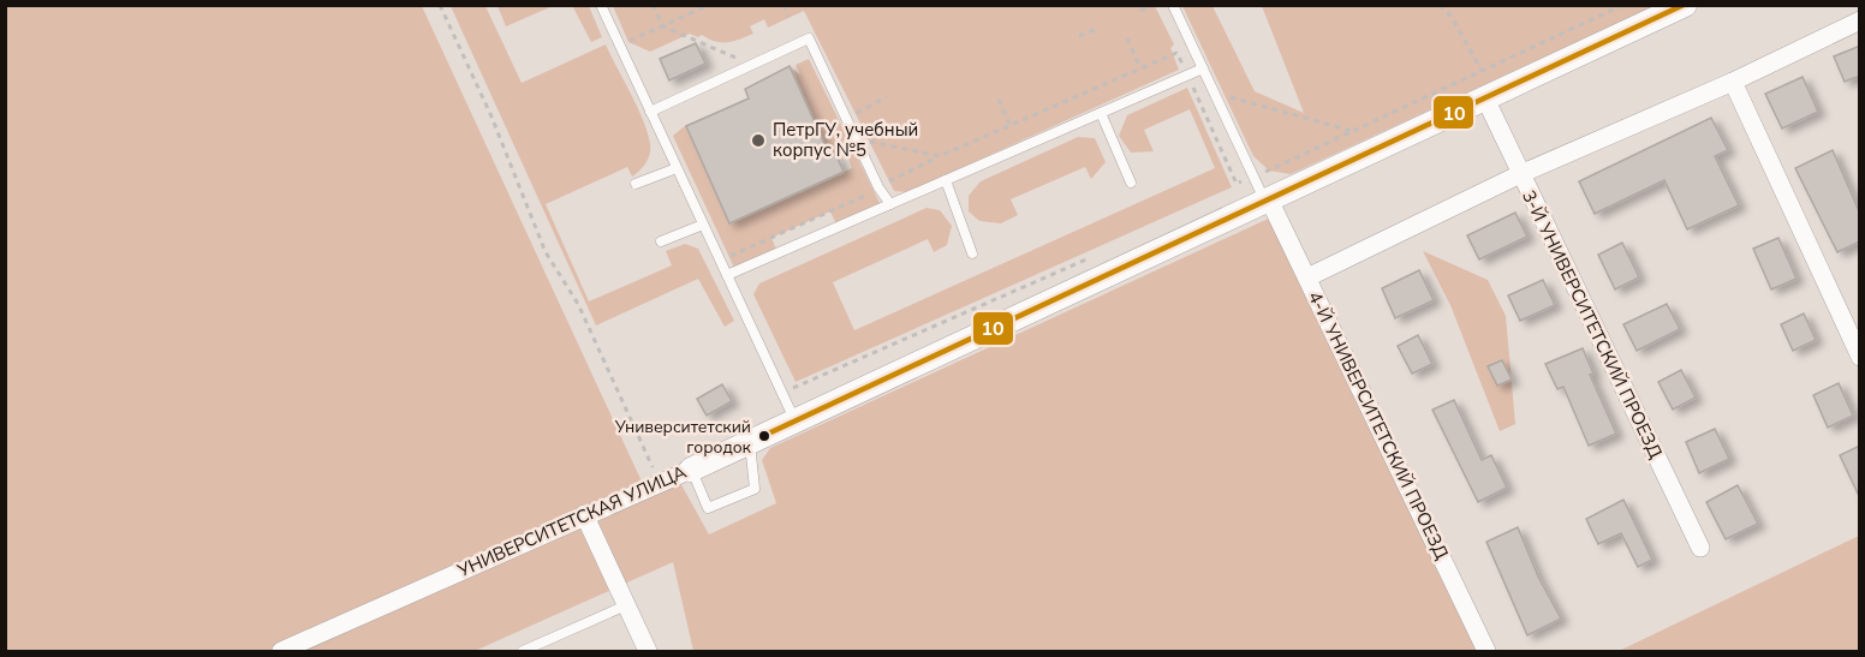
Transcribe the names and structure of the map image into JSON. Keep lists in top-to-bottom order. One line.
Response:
{"streets":{"street":["3-Й УНИВЕРСИТЕТСКИЙ ПРОЕЗД","4-Й УНИВЕРСИТЕТСКИЙ ПРОЕЗД","УНИВЕРСИТЕТСКАЯ УЛИЦА"]},"crossings":[["3-Й УНИВЕРСИТЕТСКИЙ ПРОЕЗД","УНИВЕРСИТЕТСКАЯ УЛИЦА"],["4-Й УНИВЕРСИТЕТСКИЙ ПРОЕЗД","УНИВЕРСИТЕТСКАЯ УЛИЦА"]],"places":["ПетрГУ, учебный корпус №5","Университетский городок"],"lines":["transit line 10"]}
